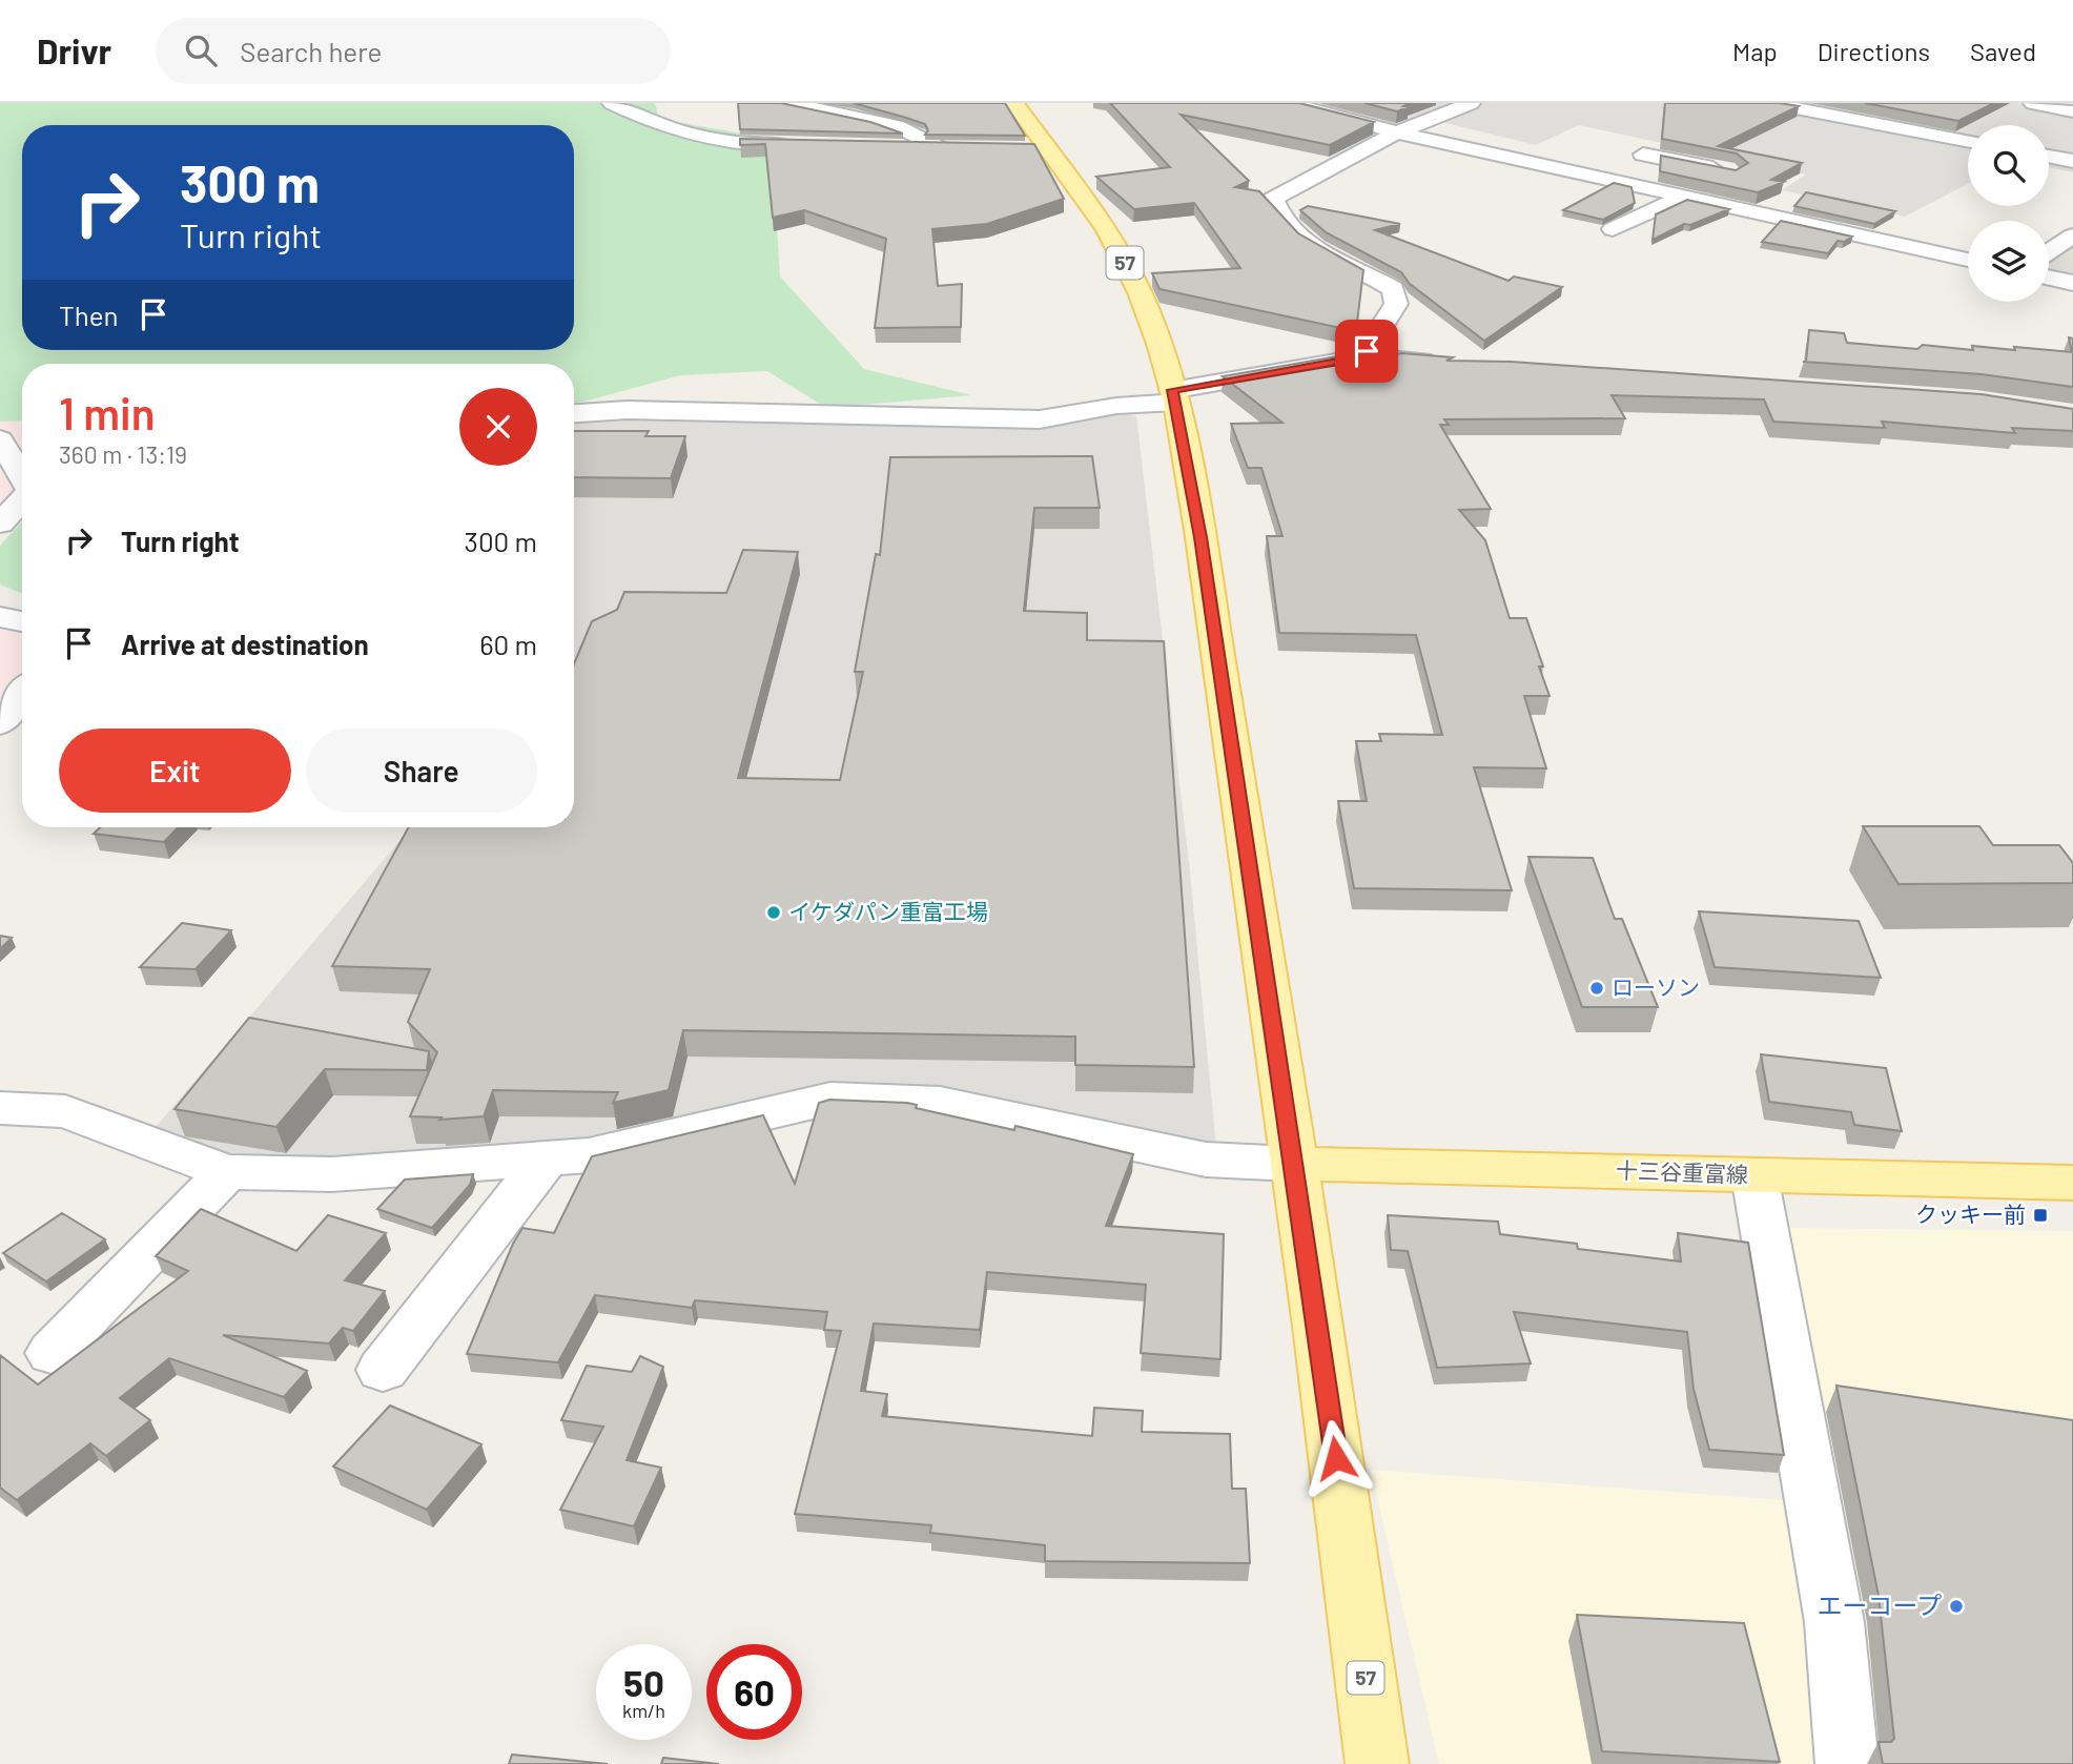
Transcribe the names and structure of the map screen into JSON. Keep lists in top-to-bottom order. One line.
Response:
{"streets":{"main road":["57","十三谷重富線"]},"crossings":[["57","十三谷重富線"]],"places":{"other":["イケダパン重富工場","ローソン","エーコープ"],"transit":["クッキー前"]},"page":{"header":"Drivr","search":"Search here","nav":["Map","Directions","Saved"],"turn":["300 m","Turn right"],"then":"Then","heading":["1 min","360 m · 13:19"],"list":[{"name":"Turn right","value":"300 m"},{"name":"Arrive at destination","value":"60 m"}],"buttons":["Exit","Share"],"speed":"50 km/h","limit":"60"}}
